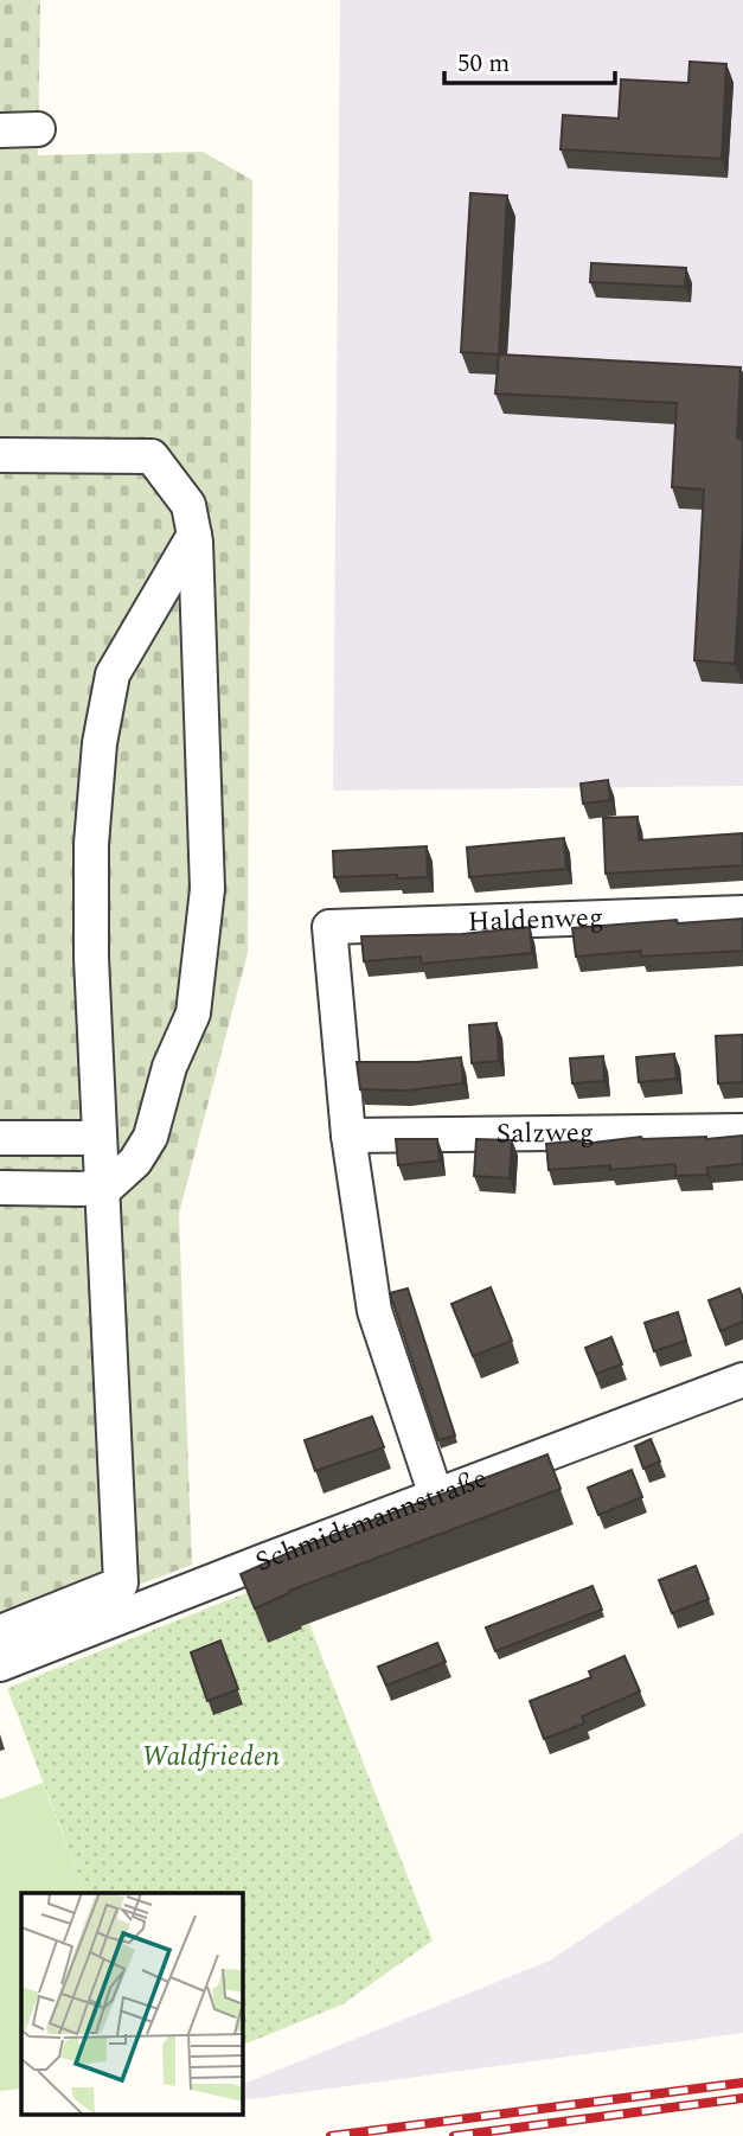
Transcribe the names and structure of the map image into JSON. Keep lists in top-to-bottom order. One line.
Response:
{"streets":{"street":["Haldenweg","Salzweg","Schmidtmannstraße"]},"crossings":[["Haldenweg","Salzweg"]],"parks":["Waldfrieden"],"scale_bar":"50 m"}
